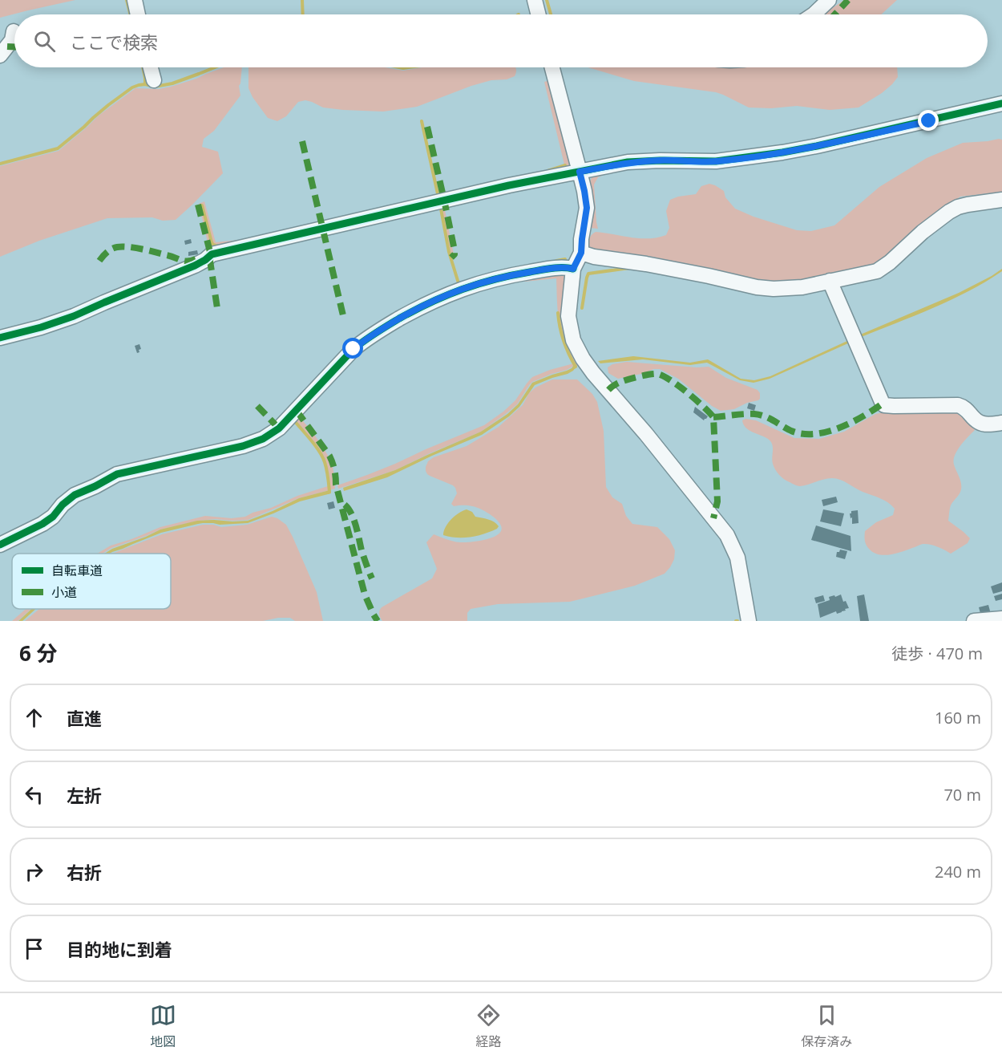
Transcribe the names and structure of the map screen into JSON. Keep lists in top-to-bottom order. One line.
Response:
{"legend":["自転車道","小道"],"page":{"search":"ここで検索","heading":["6 分","徒歩 · 470 m"],"list":[["直進","160 m"],["左折","70 m"],["右折","240 m"],"目的地に到着"],"nav":["地図","経路","保存済み"]}}
